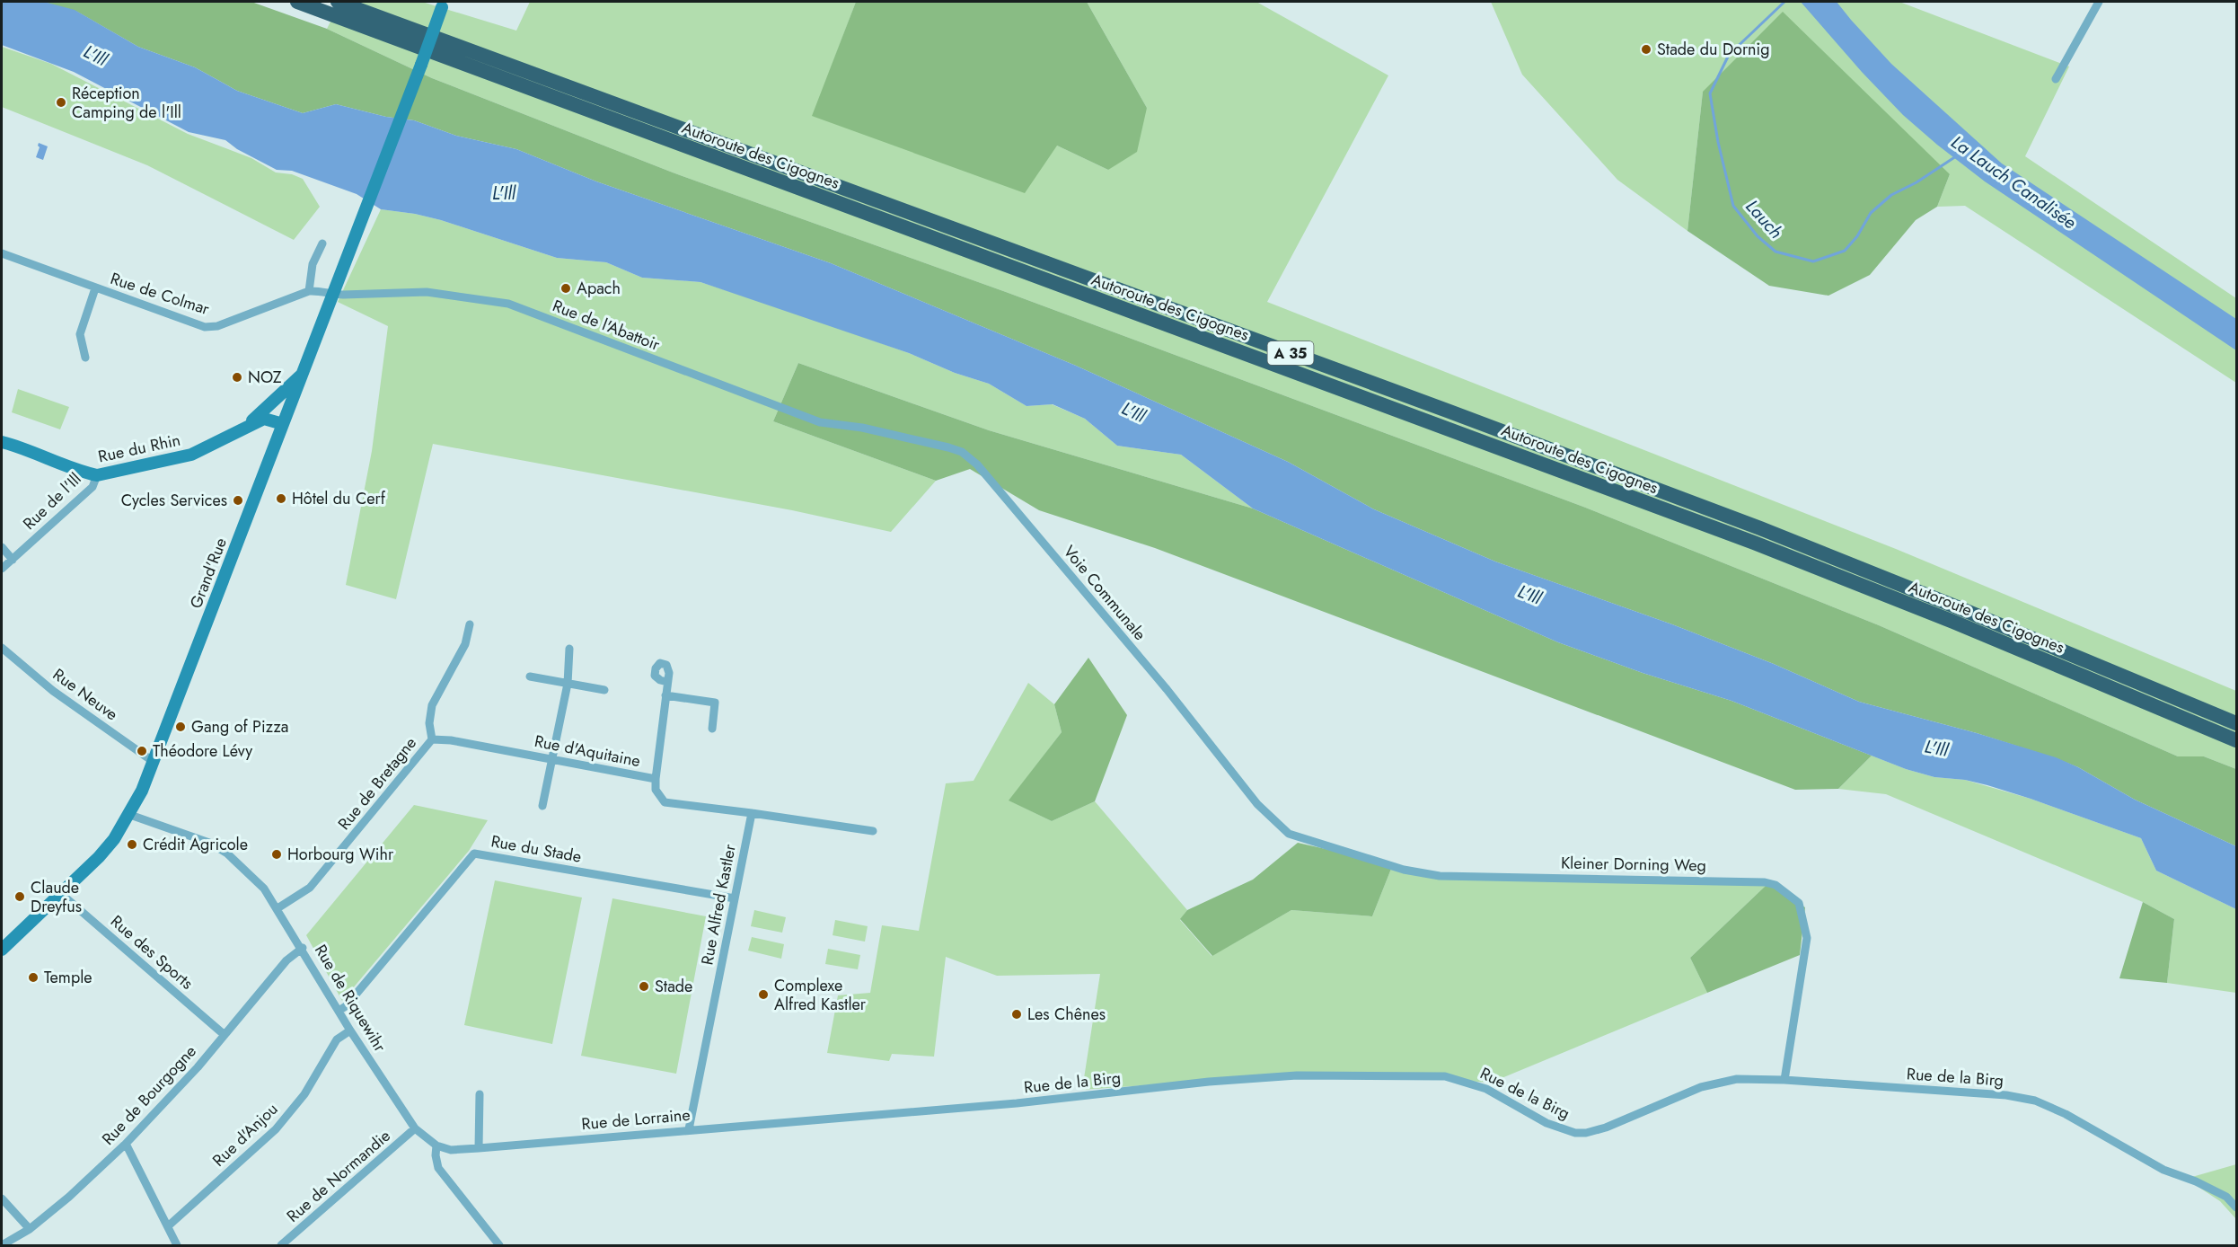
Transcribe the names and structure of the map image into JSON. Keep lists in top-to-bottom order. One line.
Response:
{"streets":{"highway":["Autoroute des Cigognes","A 35"],"main road":["Rue du Rhin","Grand'Rue"],"street":["Rue de Colmar","Rue de l'Abattoir","Rue de l'Ill","Voie Communale","Rue Neuve","Rue d'Aquitaine","Rue de Bretagne","Rue du Stade","Kleiner Dorning Weg","Rue Alfred Kastler","Rue des Sports","Rue de Riquewihr","Rue de la Birg","Rue de Bourgogne","Rue de Lorraine","Rue d'Anjou","Rue de Normandie"]},"crossings":[["Rue de l'Abattoir","Grand'Rue"],["Rue de l'Abattoir","Voie Communale"],["Rue du Rhin","Rue de l'Ill"],["Rue du Rhin","Grand'Rue"],["Grand'Rue","Rue Neuve"],["Grand'Rue","Rue des Sports"],["Grand'Rue","Rue de Riquewihr"],["Voie Communale","Kleiner Dorning Weg"],["Rue d'Aquitaine","Rue de Bretagne"],["Rue d'Aquitaine","Rue Alfred Kastler"],["Rue de Bretagne","Rue de Riquewihr"],["Rue du Stade","Rue Alfred Kastler"],["Rue du Stade","Rue de Riquewihr"],["Kleiner Dorning Weg","Rue de la Birg"],["Rue Alfred Kastler","Rue de Lorraine"],["Rue des Sports","Rue de Bourgogne"],["Rue de Riquewihr","Rue de Bourgogne"],["Rue de Riquewihr","Rue de Lorraine"],["Rue de Riquewihr","Rue d'Anjou"],["Rue de Riquewihr","Rue de Normandie"],["Rue de la Birg","Rue de Lorraine"]],"water":["L'Ill","La Lauch Canalisée","Lauch"],"places":["Stade du Dornig","Réception Camping de l'Ill","Apach","NOZ","Hôtel du Cerf","Cycles Services","Gang of Pizza","Théodore Lévy","Crédit Agricole","Horbourg Wihr","Claude Dreyfus","Temple","Stade","Complexe Alfred Kastler","Les Chênes"]}
